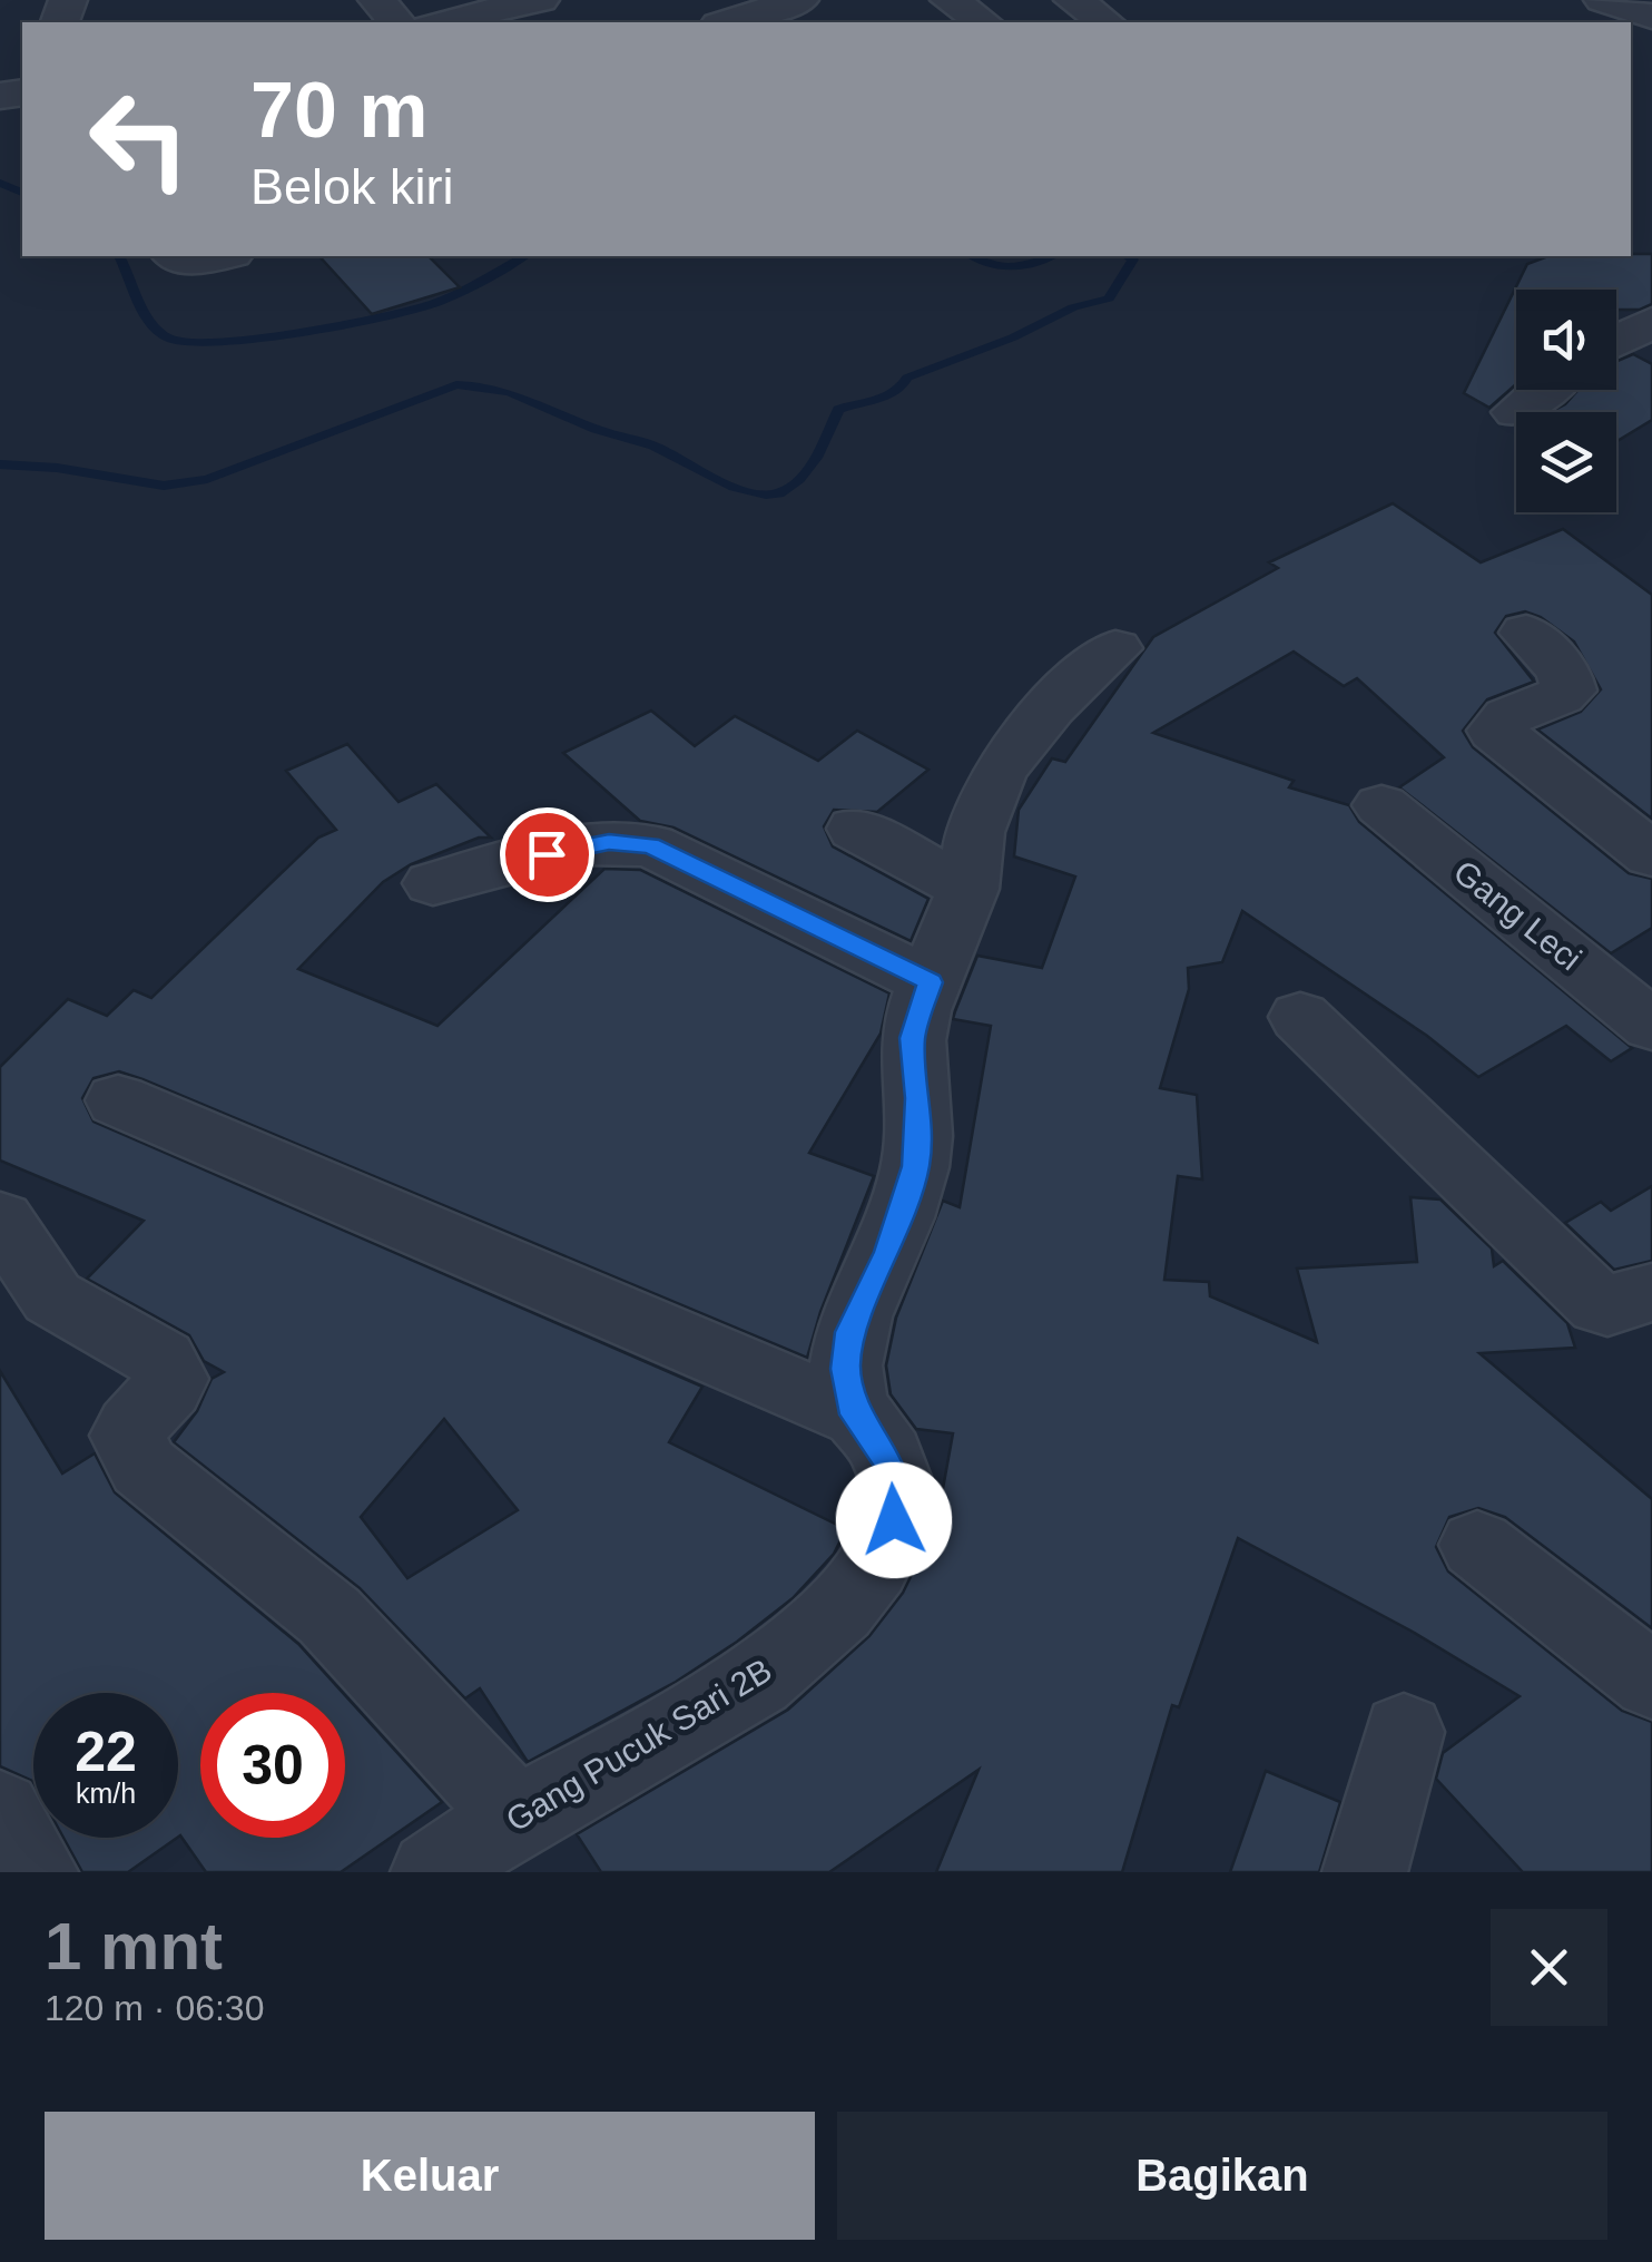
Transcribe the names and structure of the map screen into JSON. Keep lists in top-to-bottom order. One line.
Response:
{"streets":{"street":["Gang Leci","Gang Pucuk Sari 2B"]},"page":{"turn":["70 m","Belok kiri"],"speed":"22 km/h","limit":"30","heading":["1 mnt","120 m · 06:30"],"buttons":["Keluar","Bagikan"]}}
